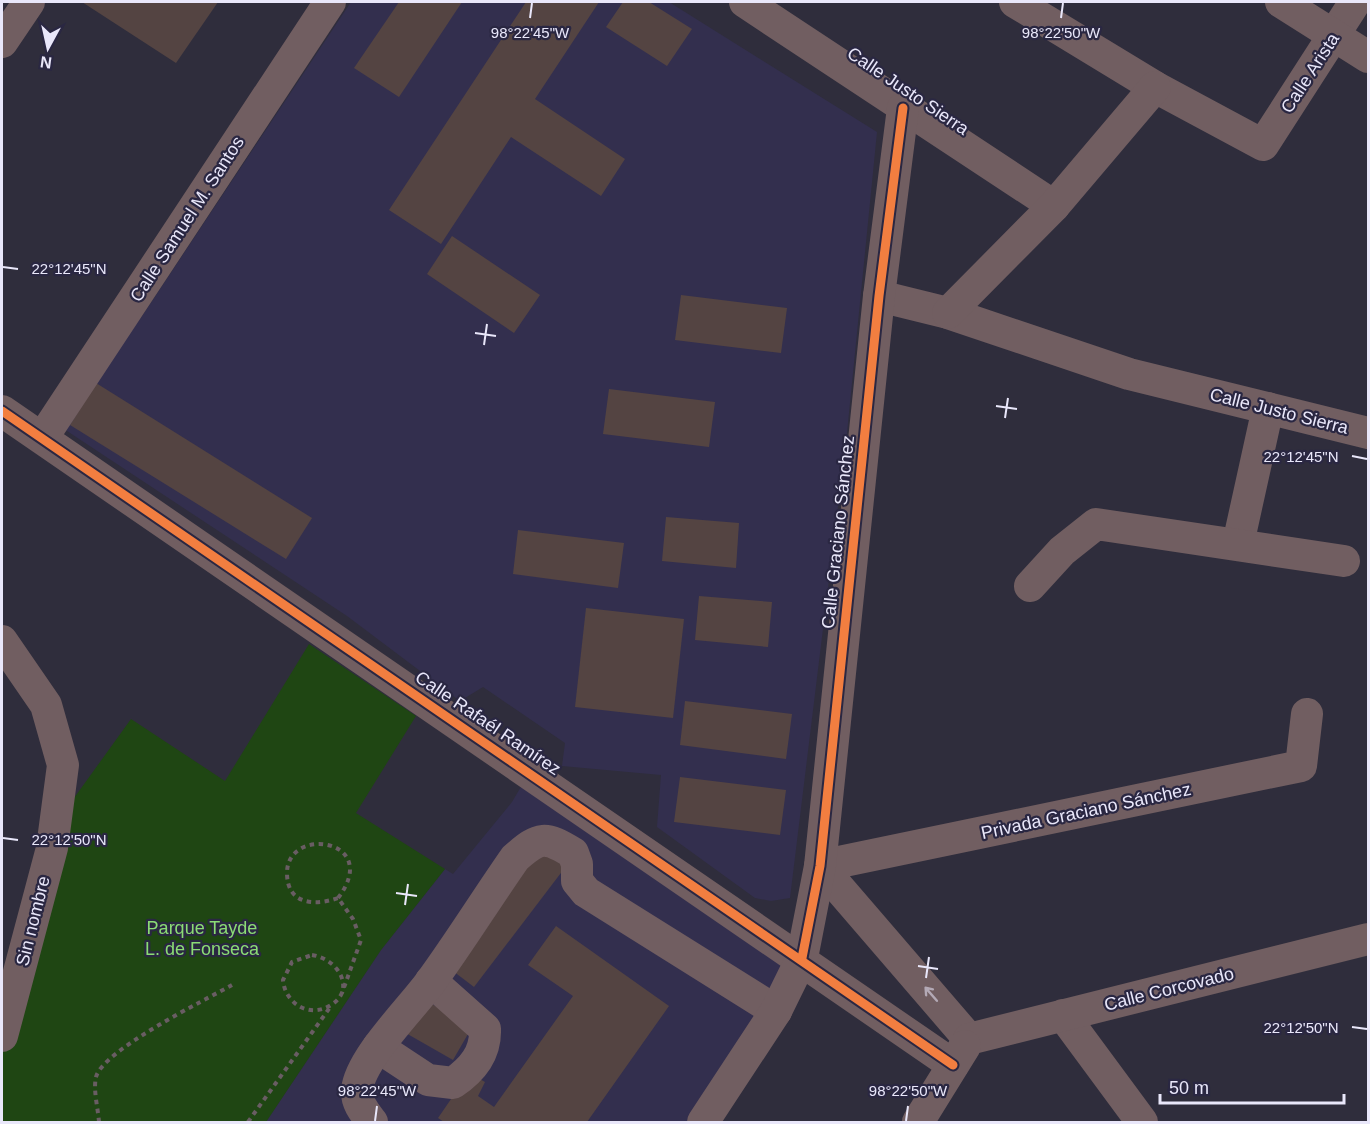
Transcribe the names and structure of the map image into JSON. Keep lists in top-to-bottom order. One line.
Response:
{"streets":{"street":["Calle Arista","Calle Justo Sierra","Calle Samuel M. Santos","Calle Graciano Sánchez","Calle Rafaél Ramírez","Privada Graciano Sánchez","Sin nombre","Calle Corcovado"]},"crossings":[["Calle Justo Sierra","Calle Graciano Sánchez"],["Calle Samuel M. Santos","Calle Rafaél Ramírez"],["Calle Graciano Sánchez","Calle Rafaél Ramírez"],["Calle Graciano Sánchez","Privada Graciano Sánchez"]],"parks":["Parque Tayde L. de Fonseca"],"scale_bar":"50 m","north":"bottom","coordinates":["98°22'45\"W","98°22'50\"W","22°12'45\"N","22°12'50\"N"]}
